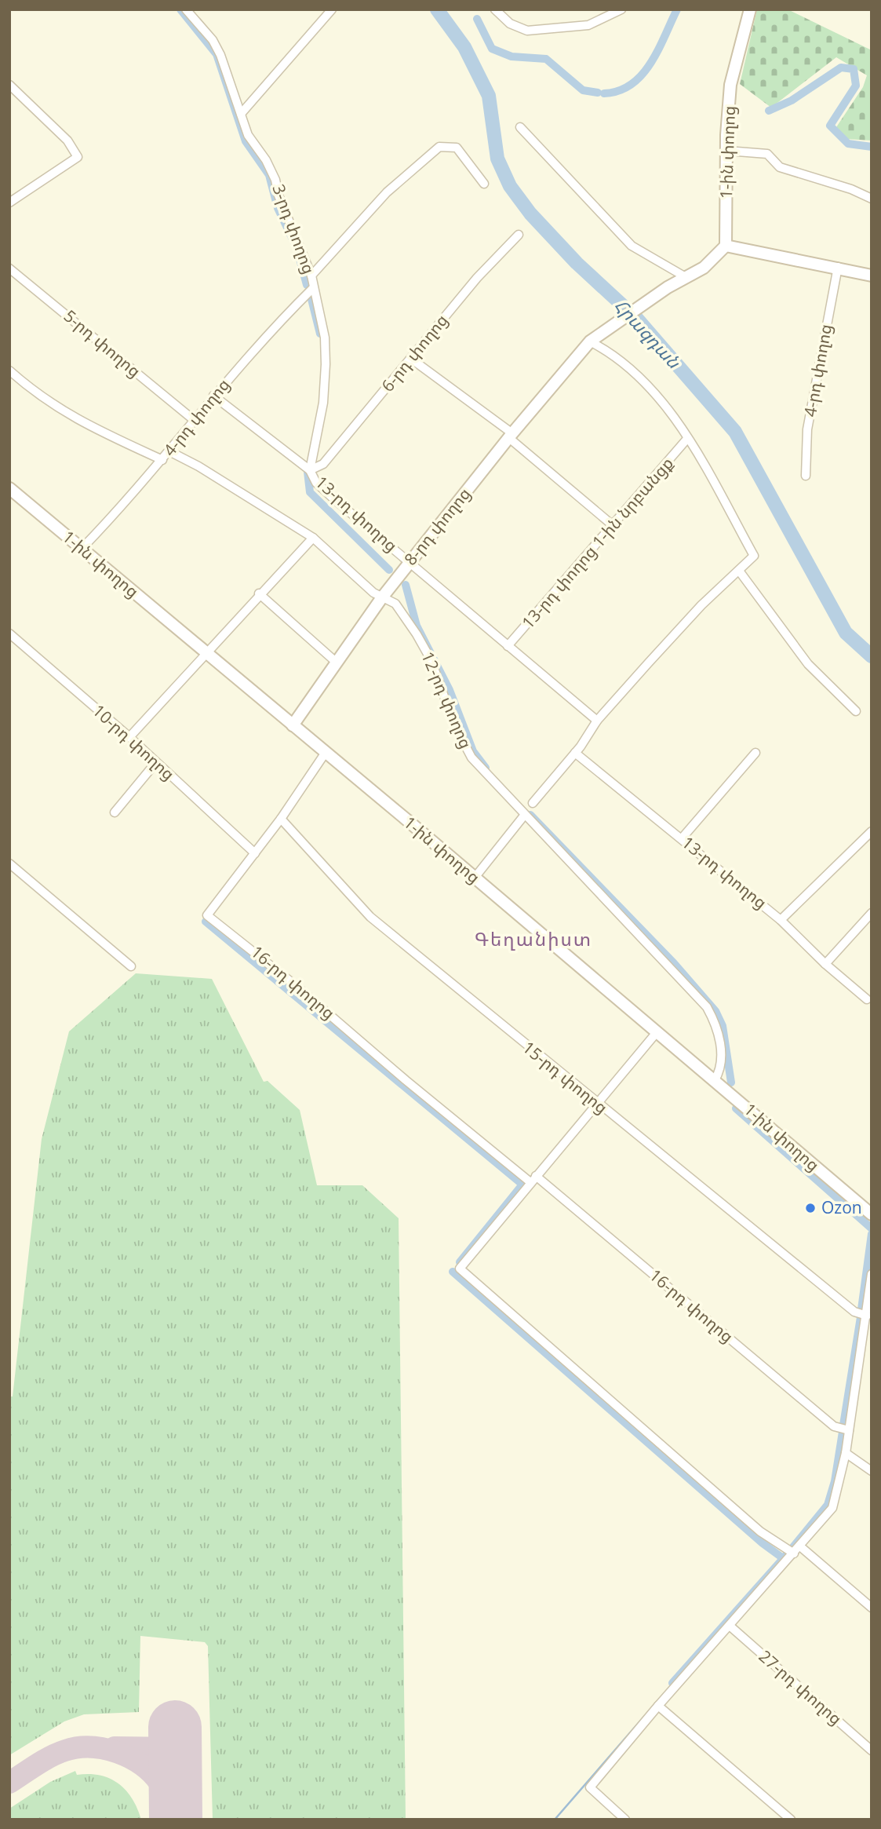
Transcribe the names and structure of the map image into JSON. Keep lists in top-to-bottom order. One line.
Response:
{"streets":{"main road":["1-ին փողոց","8-րդ փողոց"],"street":["3-րդ փողոց","5-րդ փողոց","6-րդ փողոց","4-րդ փողոց","13-րդ փողոց","13-րդ փողոց 1-ին նրբանցք","12-րդ փողոց","10-րդ փողոց","16-րդ փողոց","15-րդ փողոց","27-րդ փողոց"]},"crossings":[["1-ին փողոց","4-րդ փողոց"],["1-ին փողոց","8-րդ փողոց"],["1-ին փողոց","12-րդ փողոց"],["1-ին փողոց","16-րդ փողոց"],["3-րդ փողոց","6-րդ փողոց"],["3-րդ փողոց","4-րդ փողոց"],["3-րդ փողոց","13-րդ փողոց"],["5-րդ փողոց","4-րդ փողոց"],["6-րդ փողոց","13-րդ փողոց"],["4-րդ փողոց","13-րդ փողոց"],["4-րդ փողոց","12-րդ փողոց"],["13-րդ փողոց","8-րդ փողոց"],["13-րդ փողոց","13-րդ փողոց 1-ին նրբանցք"],["8-րդ փողոց","12-րդ փողոց"],["10-րդ փողոց","16-րդ փողոց"],["16-րդ փողոց","15-րդ փողոց"]],"districts":["Գեղանիստ"],"water":["Հրազդան"],"places":["Ozon"]}
